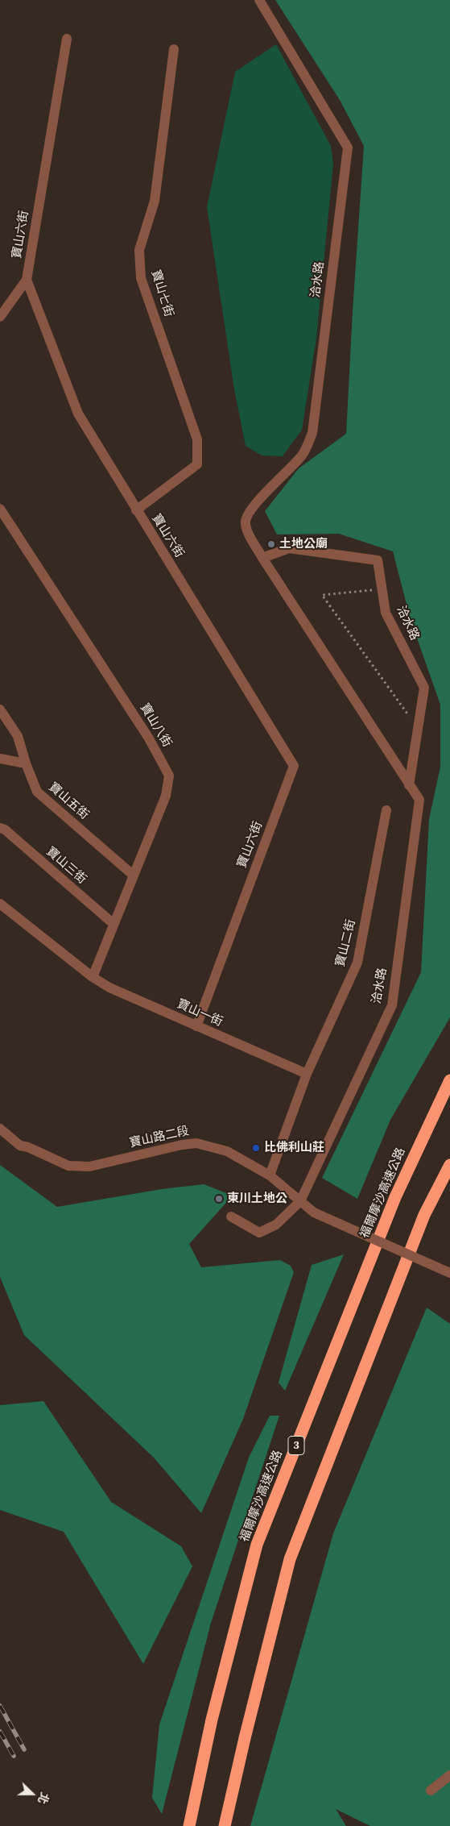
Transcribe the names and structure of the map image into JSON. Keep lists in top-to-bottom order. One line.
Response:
{"streets":{"highway":["福爾摩沙高速公路","3"],"street":["寶山六街","洽水路","寶山七街","寶山八街","寶山五街","寶山三街","寶山二街","寶山一街","寶山路二段"]},"crossings":[["寶山六街","寶山七街"],["寶山六街","寶山一街"],["洽水路","寶山路二段"],["寶山八街","寶山五街"],["寶山八街","寶山三街"],["寶山八街","寶山一街"],["寶山二街","寶山一街"]],"places":["土地公廟","比佛利山莊","東川土地公"],"north":"right"}
